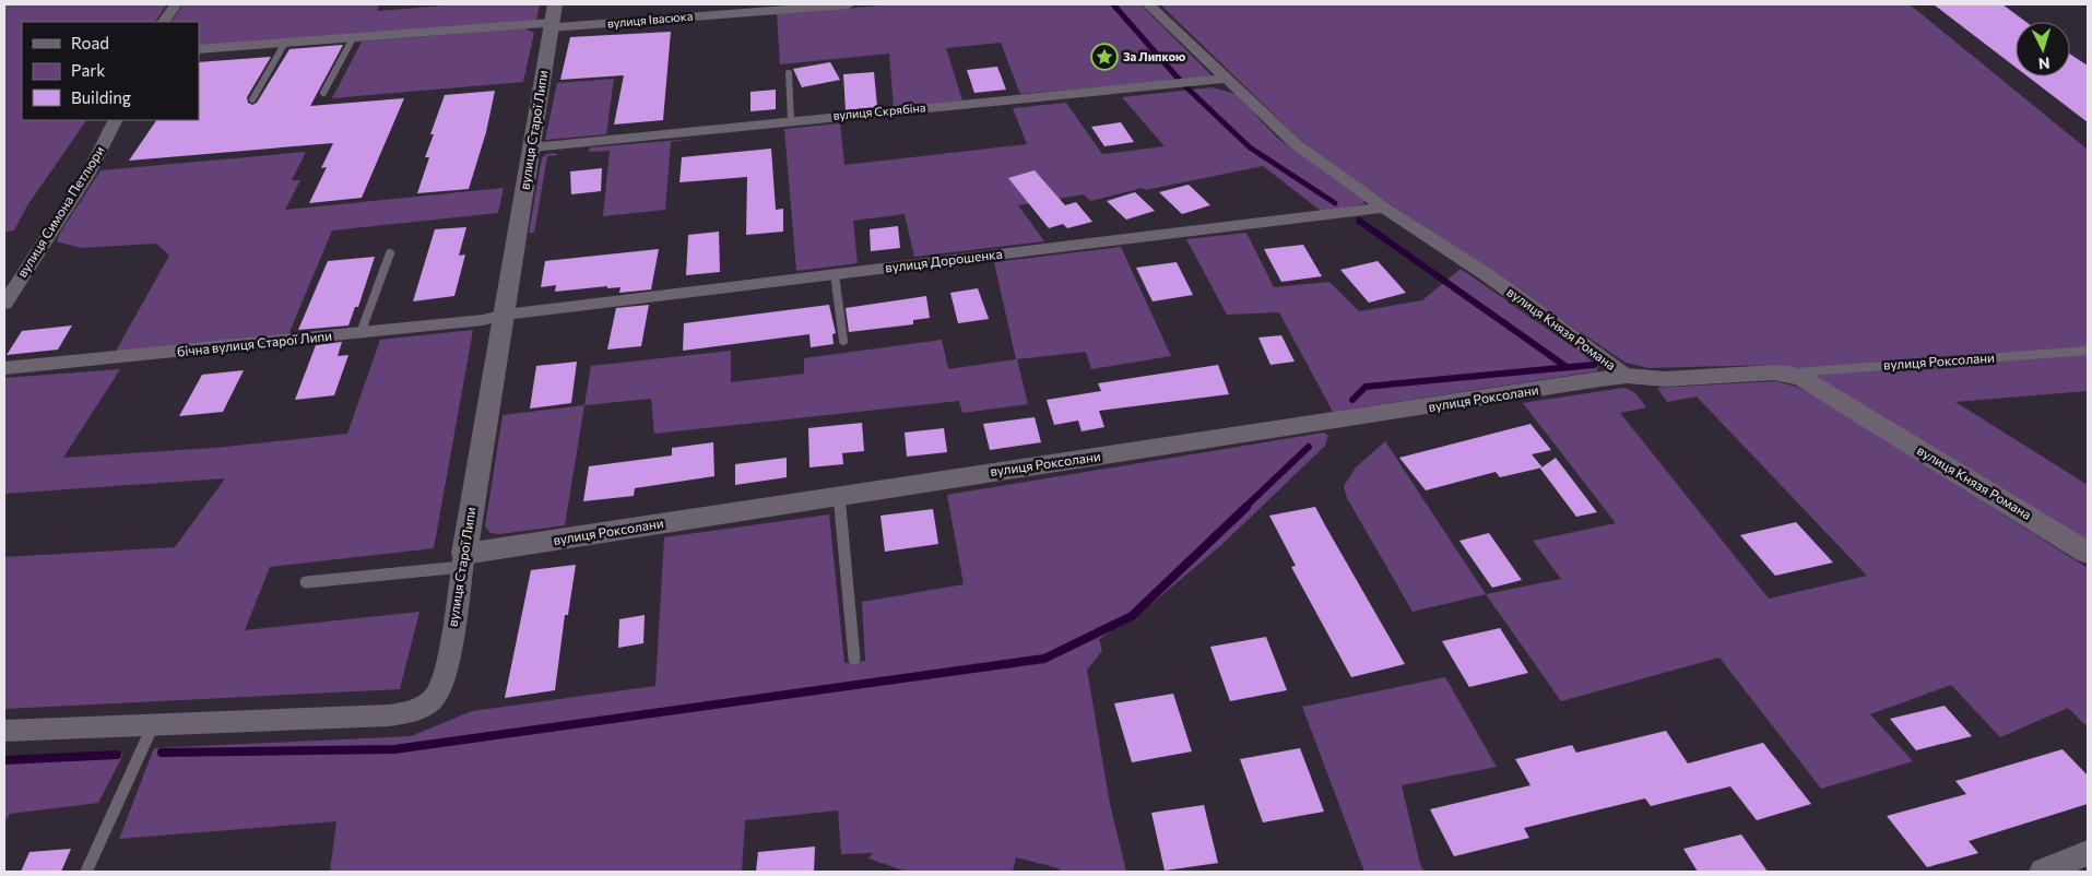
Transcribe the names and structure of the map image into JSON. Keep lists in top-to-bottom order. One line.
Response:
{"streets":{"street":["вулиця Івасюка","вулиця Скрябіна","вулиця Старої Липи","вулиця Симона Петлюри","вулиця Дорошенка","вулиця Князя Романа","бічна вулиця Старої Липи","вулиця Роксолани"]},"crossings":[["вулиця Івасюка","вулиця Старої Липи"],["вулиця Скрябіна","вулиця Старої Липи"],["вулиця Скрябіна","вулиця Князя Романа"],["вулиця Старої Липи","вулиця Дорошенка"],["вулиця Старої Липи","бічна вулиця Старої Липи"],["вулиця Старої Липи","вулиця Роксолани"],["вулиця Дорошенка","вулиця Князя Романа"],["вулиця Дорошенка","бічна вулиця Старої Липи"],["вулиця Князя Романа","вулиця Роксолани"]],"places":{"place":["За Липкою"]},"legend":["Road","Park","Building"],"north":"bottom"}
